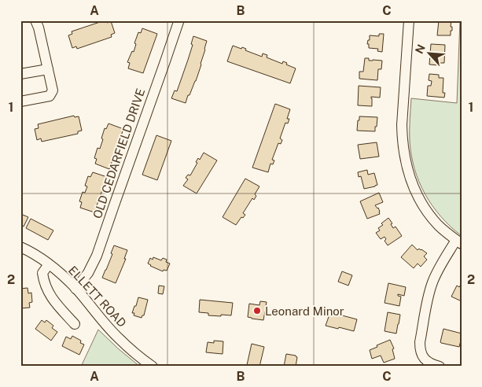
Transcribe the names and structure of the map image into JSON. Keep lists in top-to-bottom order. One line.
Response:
{"streets":{"street":["OLD CEDARFIELD DRIVE","ELLETT ROAD"]},"crossings":[["OLD CEDARFIELD DRIVE","ELLETT ROAD"]],"places":["Leonard Minor"],"north":"top left","grid":{"columns":["A","B","C"],"rows":["1","2"]}}
